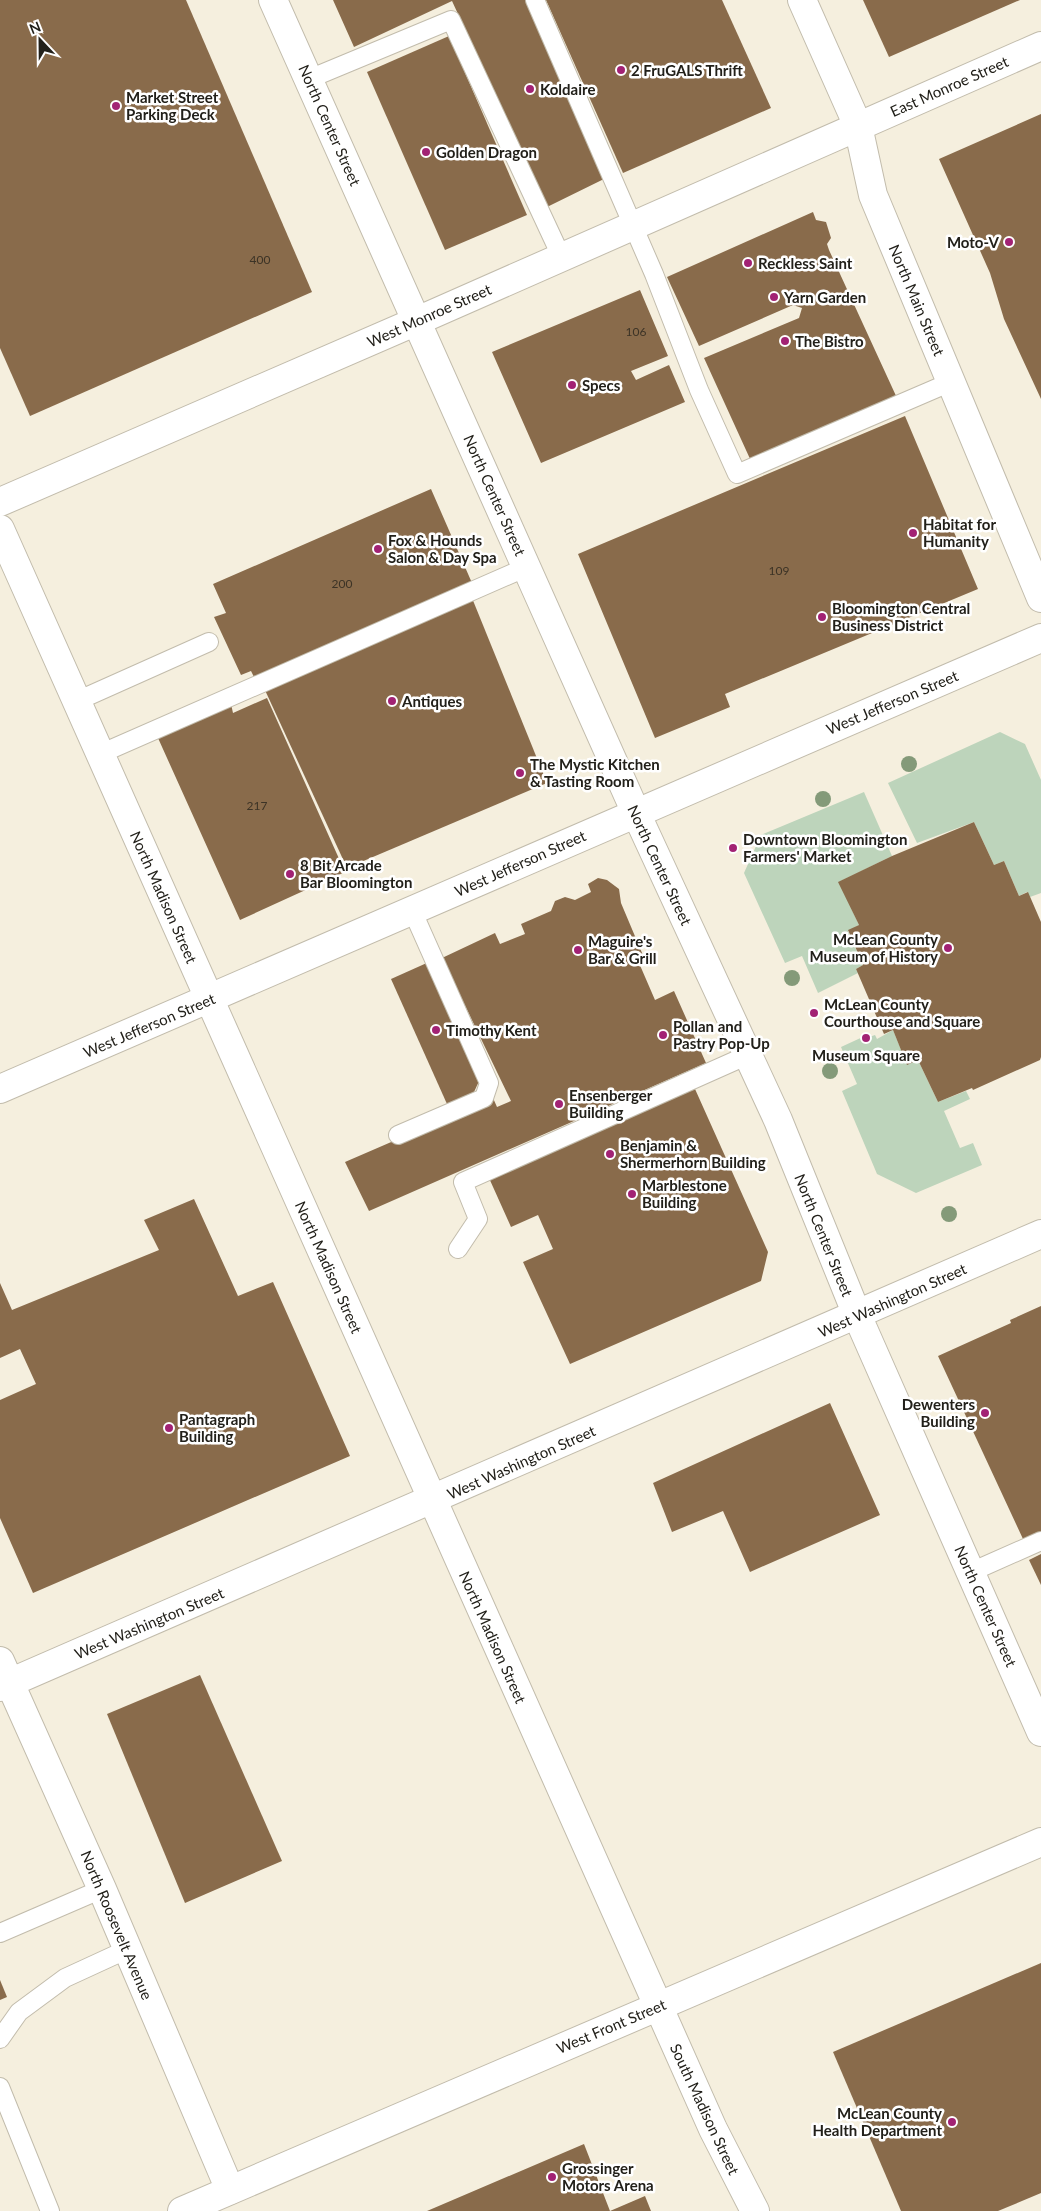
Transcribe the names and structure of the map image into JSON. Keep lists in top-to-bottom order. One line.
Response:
{"streets":{"street":["East Monroe Street","North Center Street","North Main Street","West Monroe Street","West Jefferson Street","North Madison Street","West Washington Street","North Roosevelt Avenue","West Front Street","South Madison Street"]},"crossings":[["East Monroe Street","North Main Street"],["East Monroe Street","West Monroe Street"],["North Center Street","West Monroe Street"],["North Center Street","West Jefferson Street"],["North Center Street","West Washington Street"],["North Main Street","West Monroe Street"],["West Jefferson Street","North Madison Street"],["North Madison Street","West Washington Street"],["North Madison Street","West Front Street"],["North Madison Street","South Madison Street"],["West Washington Street","North Roosevelt Avenue"],["North Roosevelt Avenue","West Front Street"],["West Front Street","South Madison Street"]],"places":["2 FruGALS Thrift","Koldaire","Market Street Parking Deck","Golden Dragon","Moto-V","Reckless Saint","Yarn Garden","The Bistro","Specs","Habitat for Humanity","Fox & Hounds Salon & Day Spa","Bloomington Central Business District","Antiques","The Mystic Kitchen & Tasting Room","Downtown Bloomington Farmers' Market","8 Bit Arcade Bar Bloomington","McLean County Museum of History","Maguire's Bar & Grill","McLean County Courthouse and Square","Timothy Kent","Pollan and Pastry Pop-Up","Museum Square","Ensenberger Building","Benjamin & Shermerhorn Building","Marblestone Building","Dewenters Building","Pantagraph Building","McLean County Health Department","Grossinger Motors Arena"],"house_numbers":["400","106","109","200","217"],"north":"top"}
